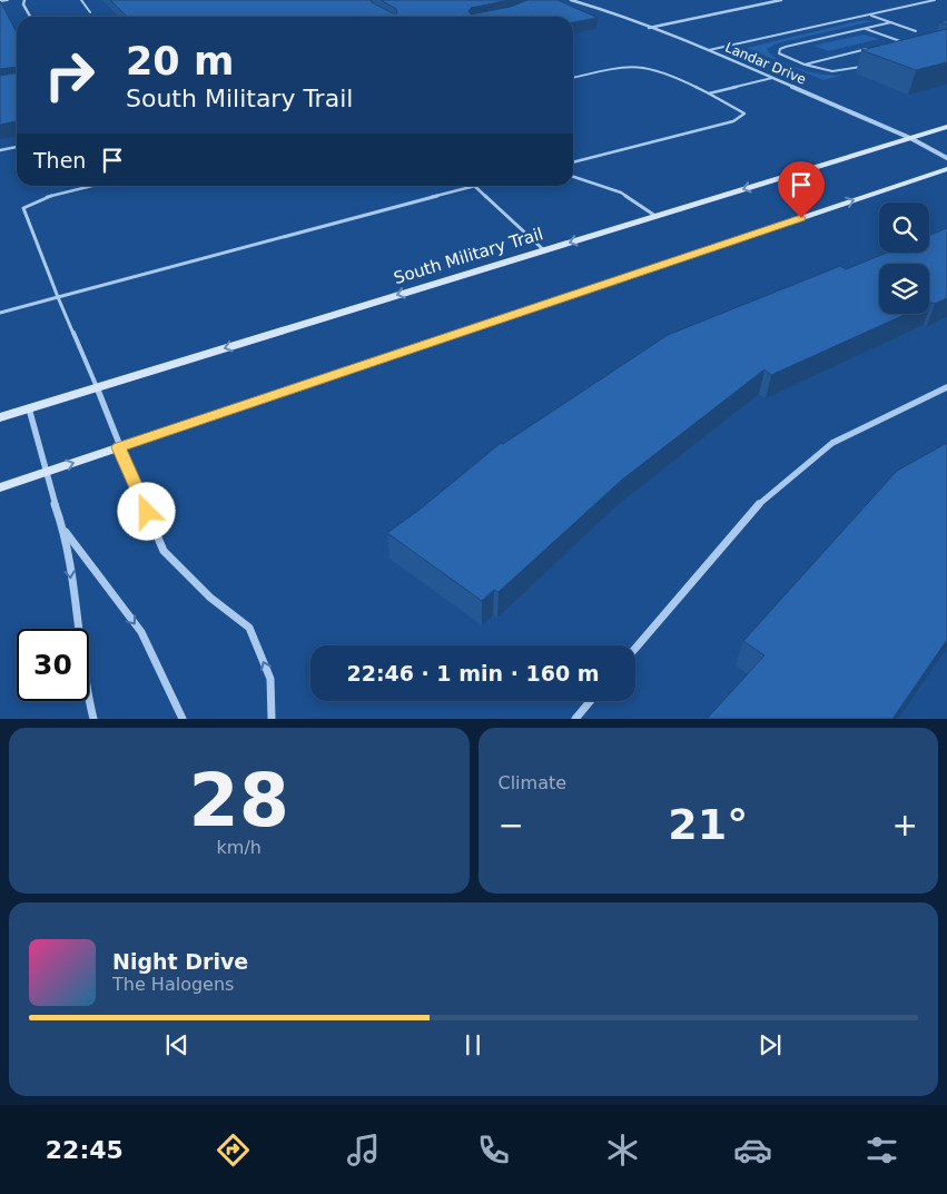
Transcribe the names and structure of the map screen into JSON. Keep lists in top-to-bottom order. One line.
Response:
{"streets":{"main road":["South Military Trail"],"street":["Landar Drive"]},"crossings":[["Landar Drive","South Military Trail"]],"page":{"turn":["20 m","South Military Trail"],"then":"Then","limit":"30","trip":"22:46 · 1 min · 160 m","tile":[["28","km/h"],"Climate"],"heat":["−","21°","+"],"song":["Night Drive","The Halogens"],"tabs":"22:45"}}
